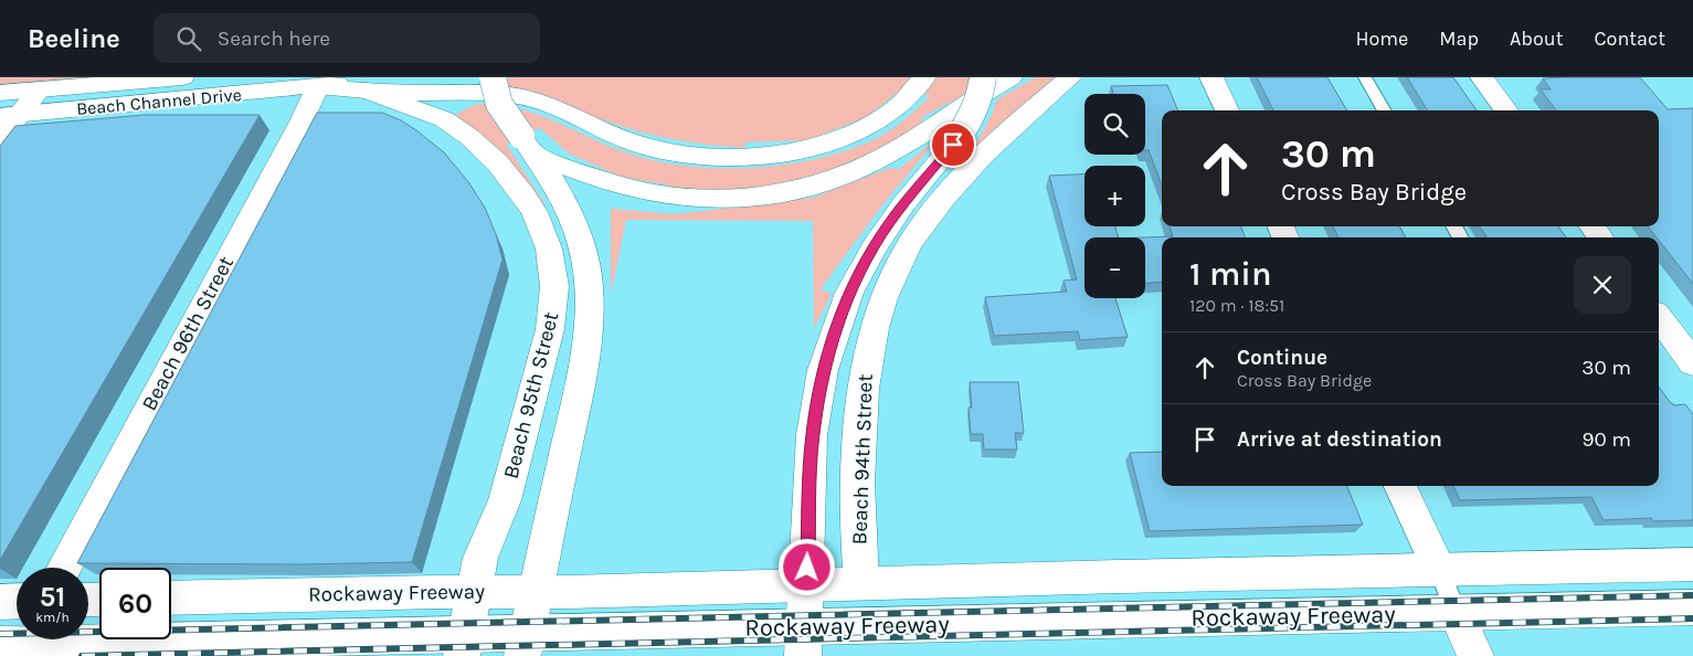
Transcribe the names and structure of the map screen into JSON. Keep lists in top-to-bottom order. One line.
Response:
{"streets":{"street":["Beach Channel Drive","Beach 96th Street","Beach 95th Street","Beach 94th Street","Rockaway Freeway"]},"crossings":[["Beach Channel Drive","Beach 96th Street"],["Beach Channel Drive","Beach 95th Street"],["Beach 95th Street","Rockaway Freeway"],["Beach 94th Street","Rockaway Freeway"]],"page":{"header":"Beeline","search":"Search here","nav":["Home","Map","About","Contact"],"map_buttons":["+","−"],"turn":["30 m","Cross Bay Bridge"],"heading":["1 min","120 m · 18:51"],"list":[{"name":"Continue","note":"Cross Bay Bridge","value":"30 m"},{"name":"Arrive at destination","value":"90 m"}],"speed":"51 km/h","limit":"60"}}
